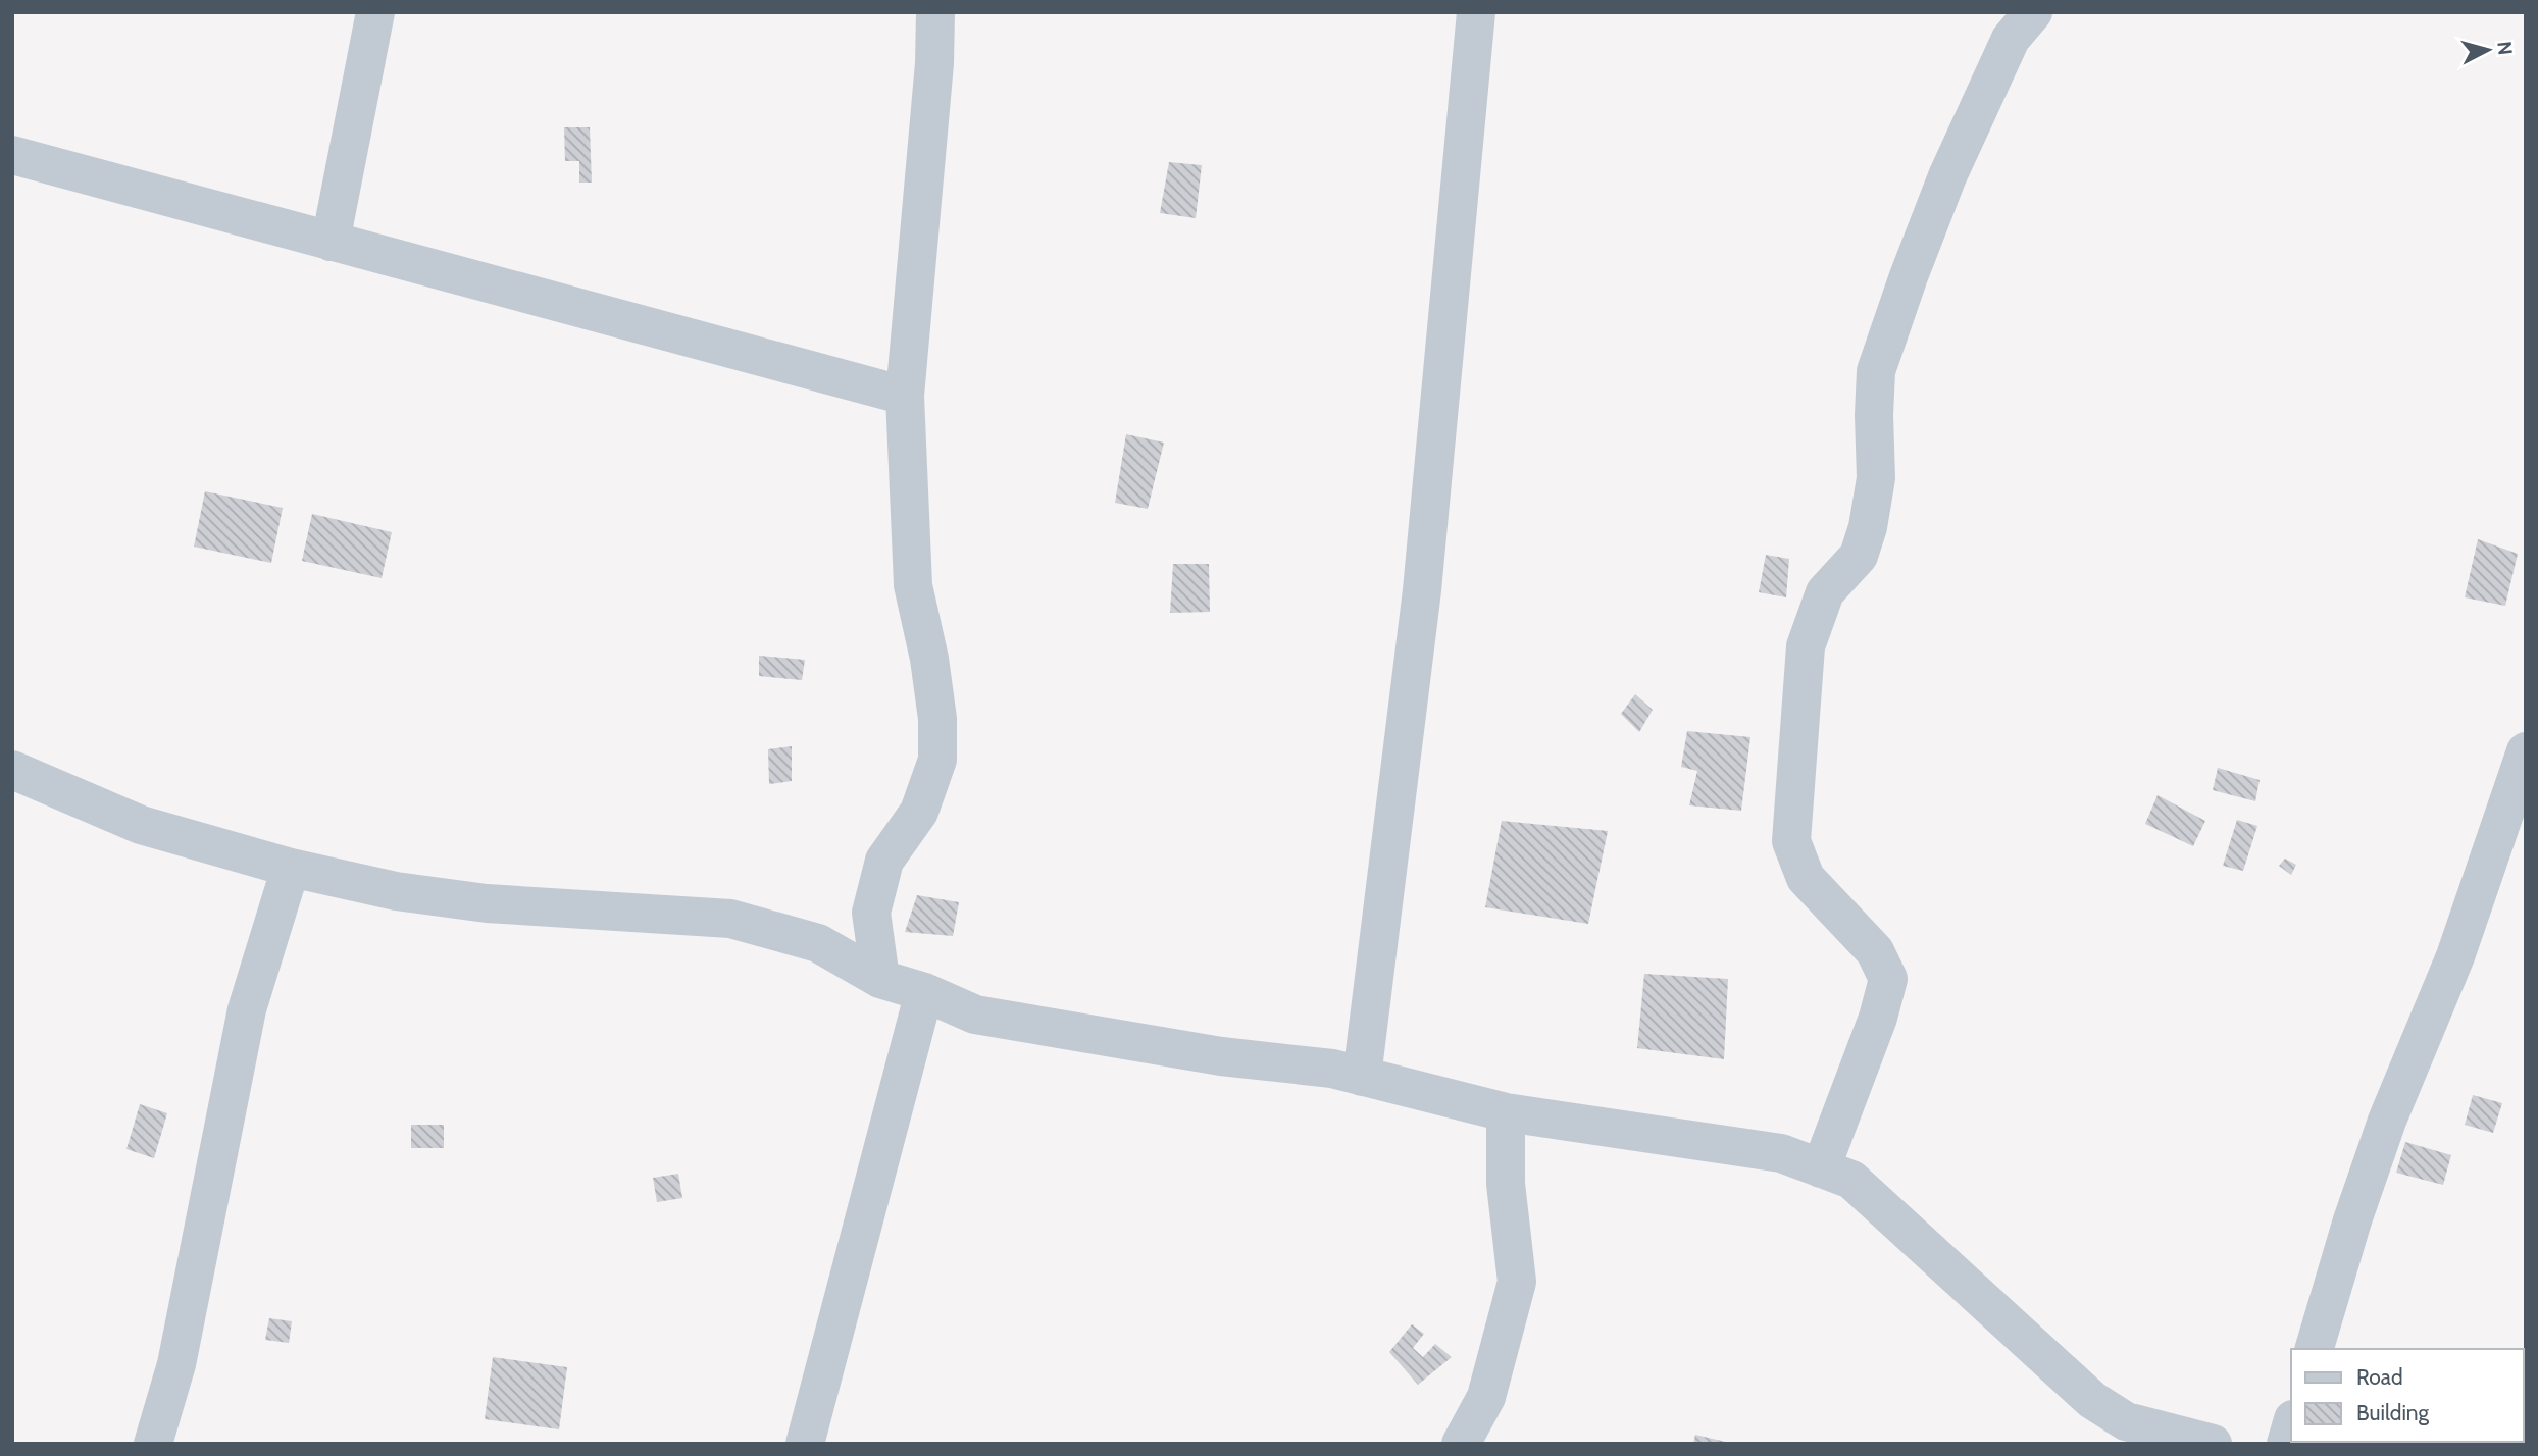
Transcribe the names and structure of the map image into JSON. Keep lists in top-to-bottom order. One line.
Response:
{"legend":["Road","Building"],"north":"right"}
